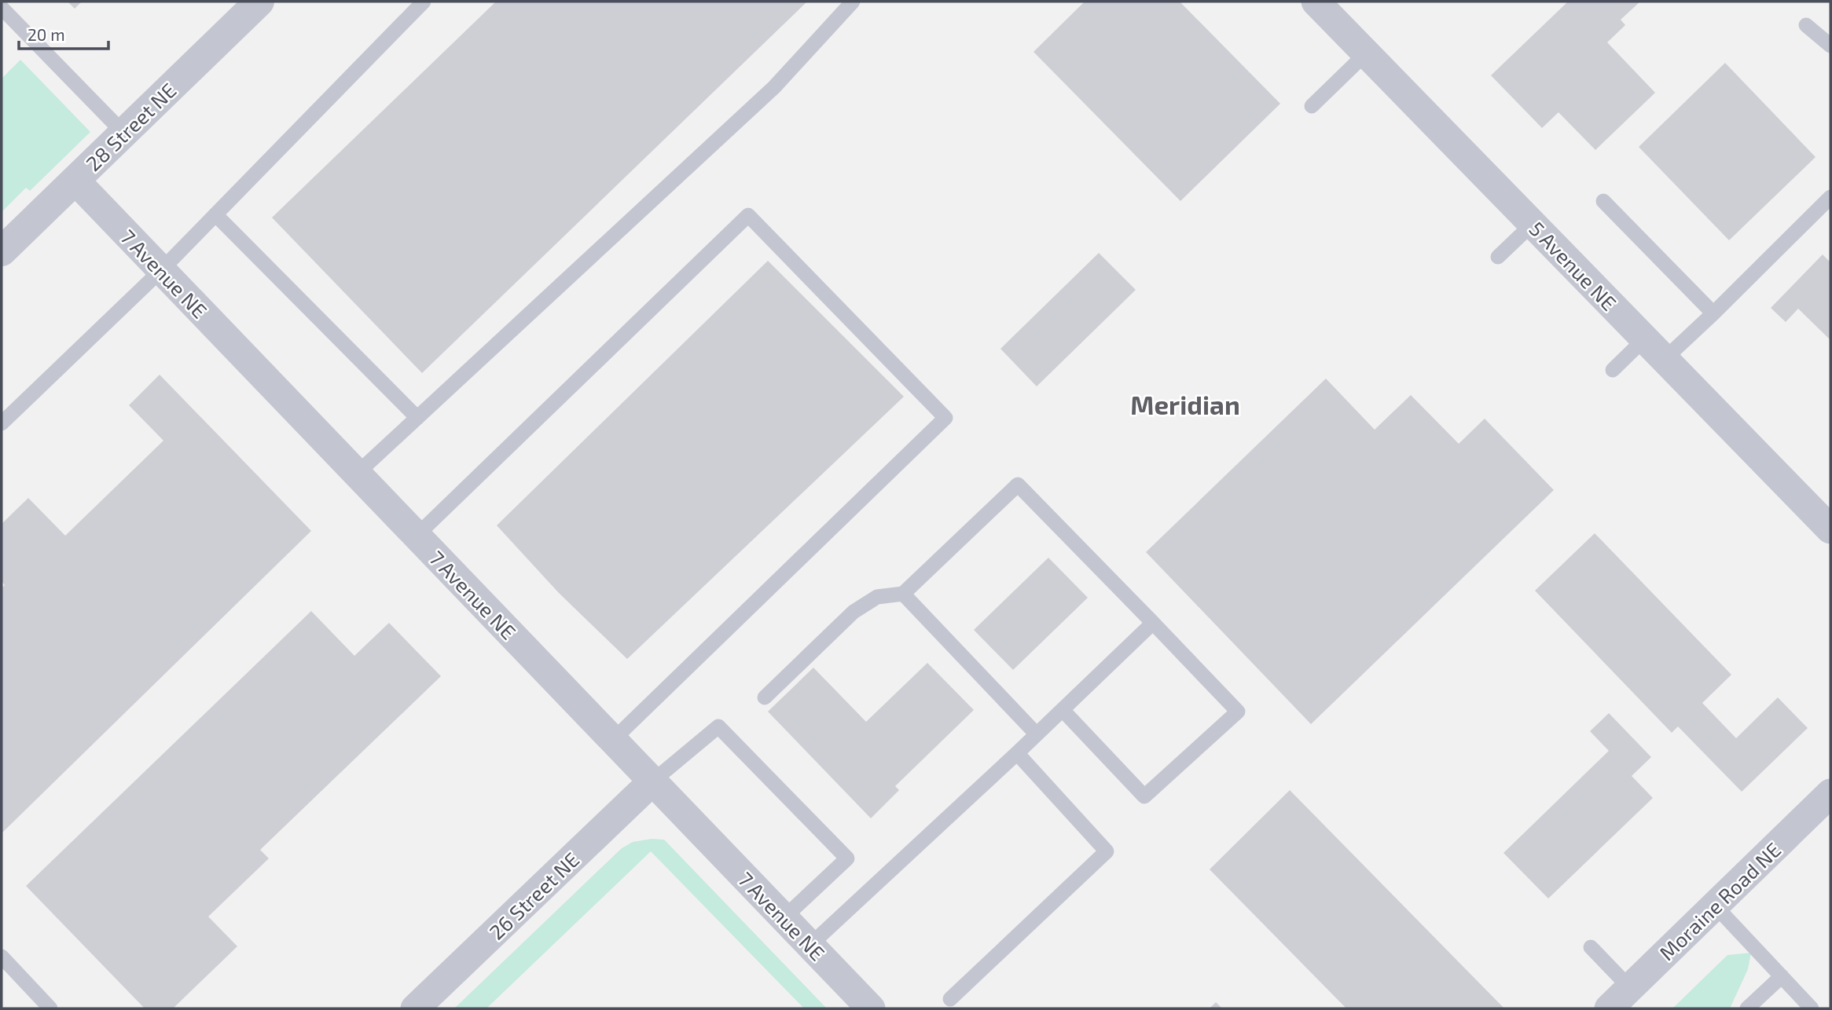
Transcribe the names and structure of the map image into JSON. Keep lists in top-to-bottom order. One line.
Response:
{"streets":{"street":["28 Street NE","5 Avenue NE","7 Avenue NE","26 Street NE","Moraine Road NE"]},"crossings":[["28 Street NE","7 Avenue NE"],["7 Avenue NE","26 Street NE"]],"districts":["Meridian"],"scale_bar":"20 m"}
